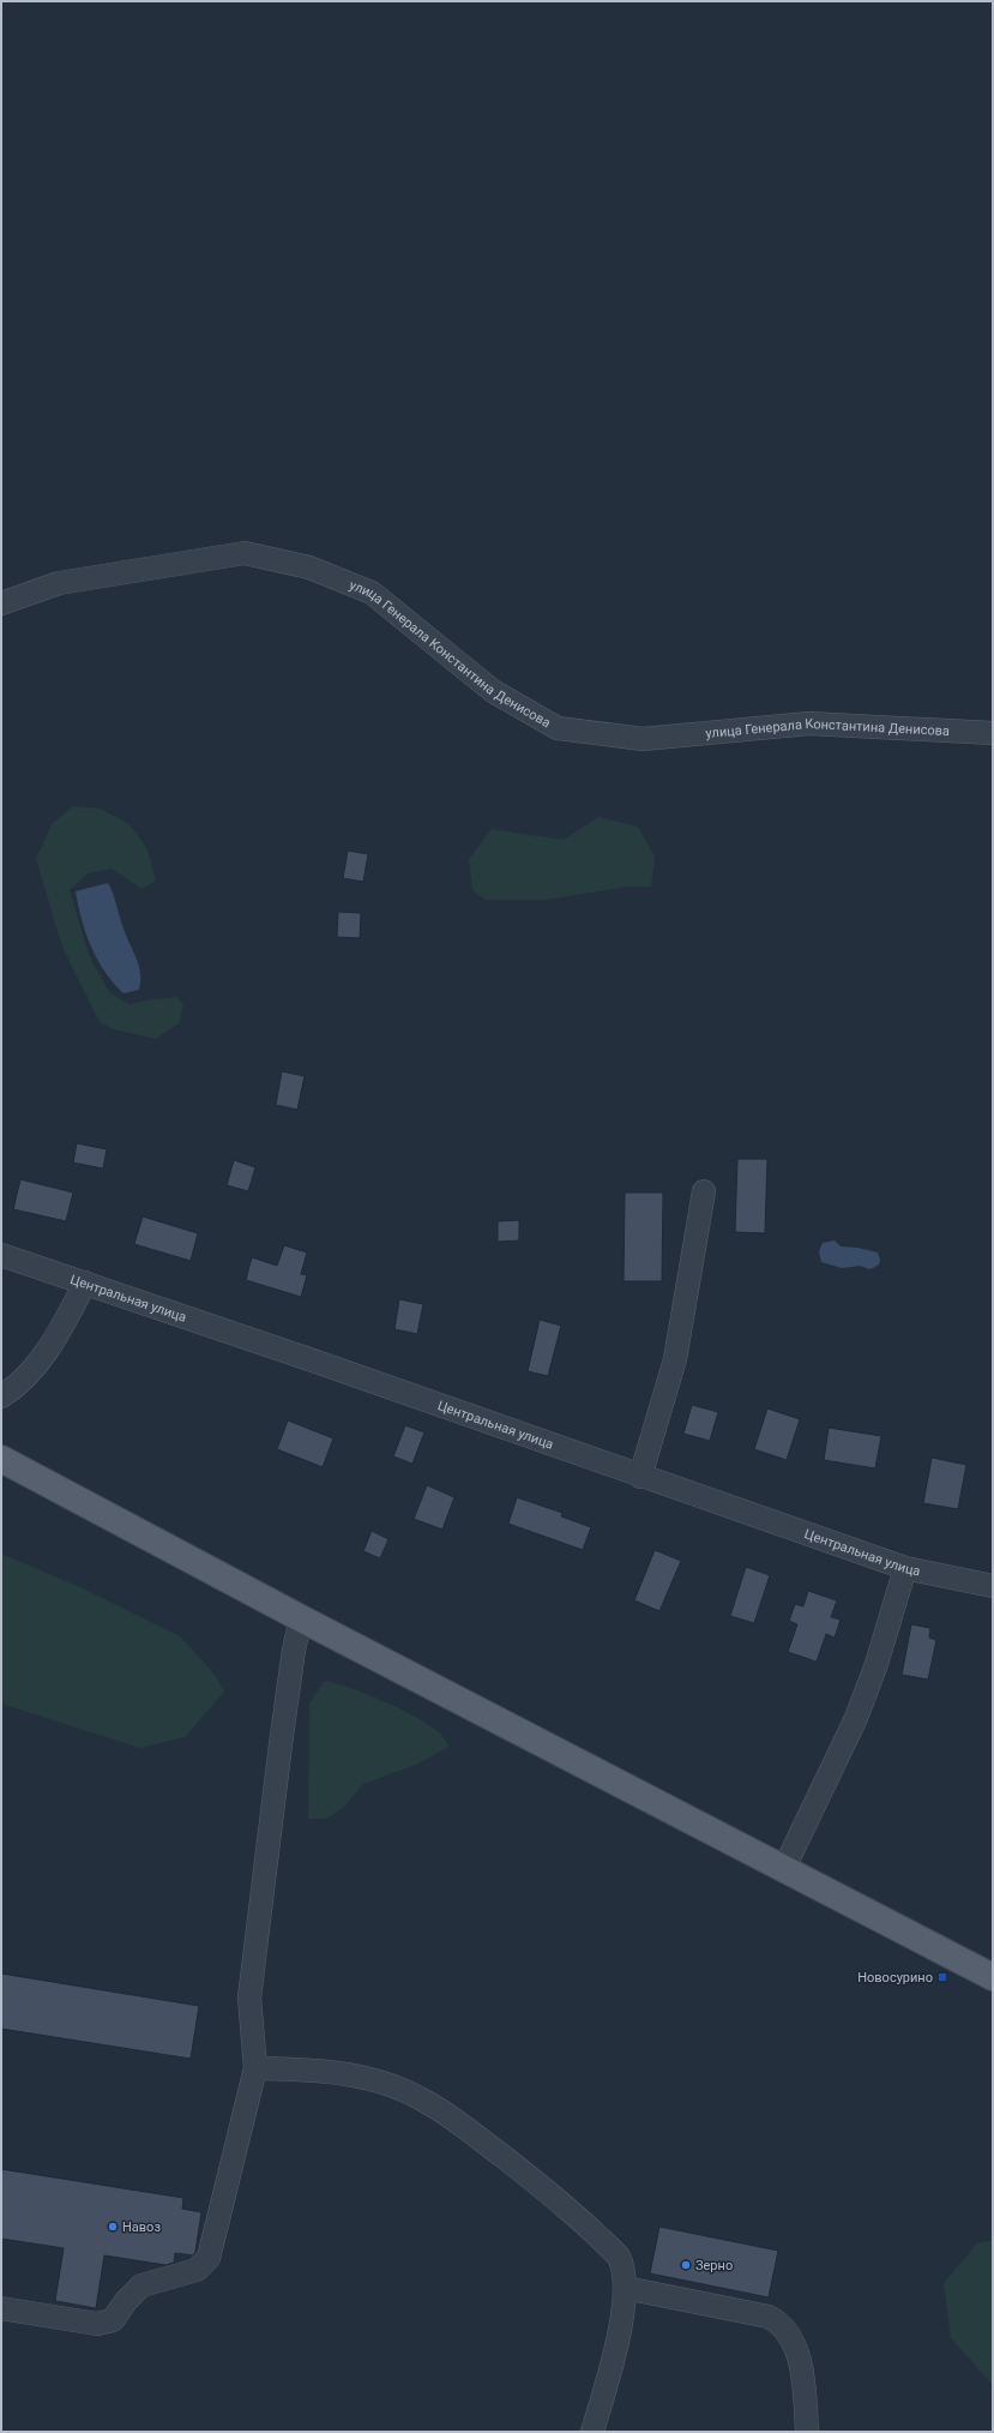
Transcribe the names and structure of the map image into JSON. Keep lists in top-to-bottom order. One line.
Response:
{"streets":{"street":["улица Генерала Константина Денисова","Центральная улица"]},"places":{"transit":["Новосурино"],"other":["Навоз","Зерно"]}}
